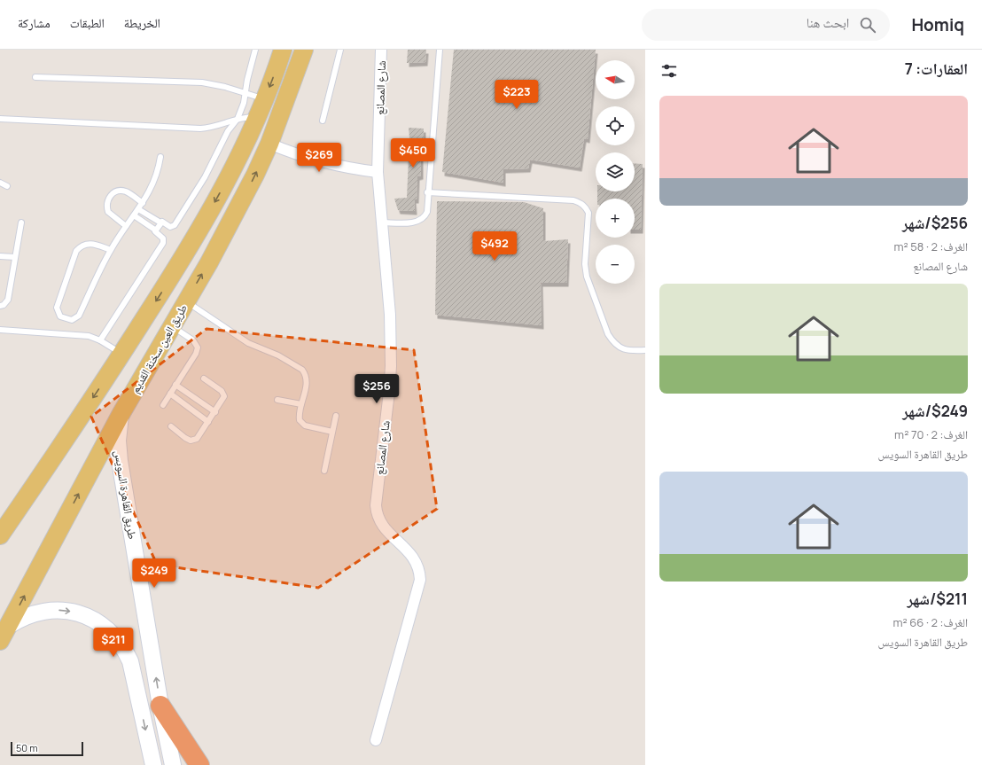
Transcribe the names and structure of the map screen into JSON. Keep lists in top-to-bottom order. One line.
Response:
{"streets":{"main road":["طريق العين سخنة القديم","طريق القاهرة السويس"],"street":["شارع المصانع"]},"crossings":[["طريق العين سخنة القديم","طريق القاهرة السويس"]],"one_way":["طريق القاهرة السويس"],"scale_bar":"50 m","north":"left","page":{"header":"Homiq","search":"ابحث هنا","nav":["الخريطة","الطبقات","مشاركة"],"heading":"العقارات: 7","map_buttons":["+","−"],"price":["$223","$450","$269","$492","$256","$249","$211"],"list":[{"name":"$256/شهر","note":"الغرف: 2 · 58 m² · شارع المصانع"},{"name":"$249/شهر","note":"الغرف: 2 · 70 m² · طريق القاهرة السويس"},{"name":"$211/شهر","note":"الغرف: 2 · 66 m² · طريق القاهرة السويس"}],"scale":"50 m"}}
